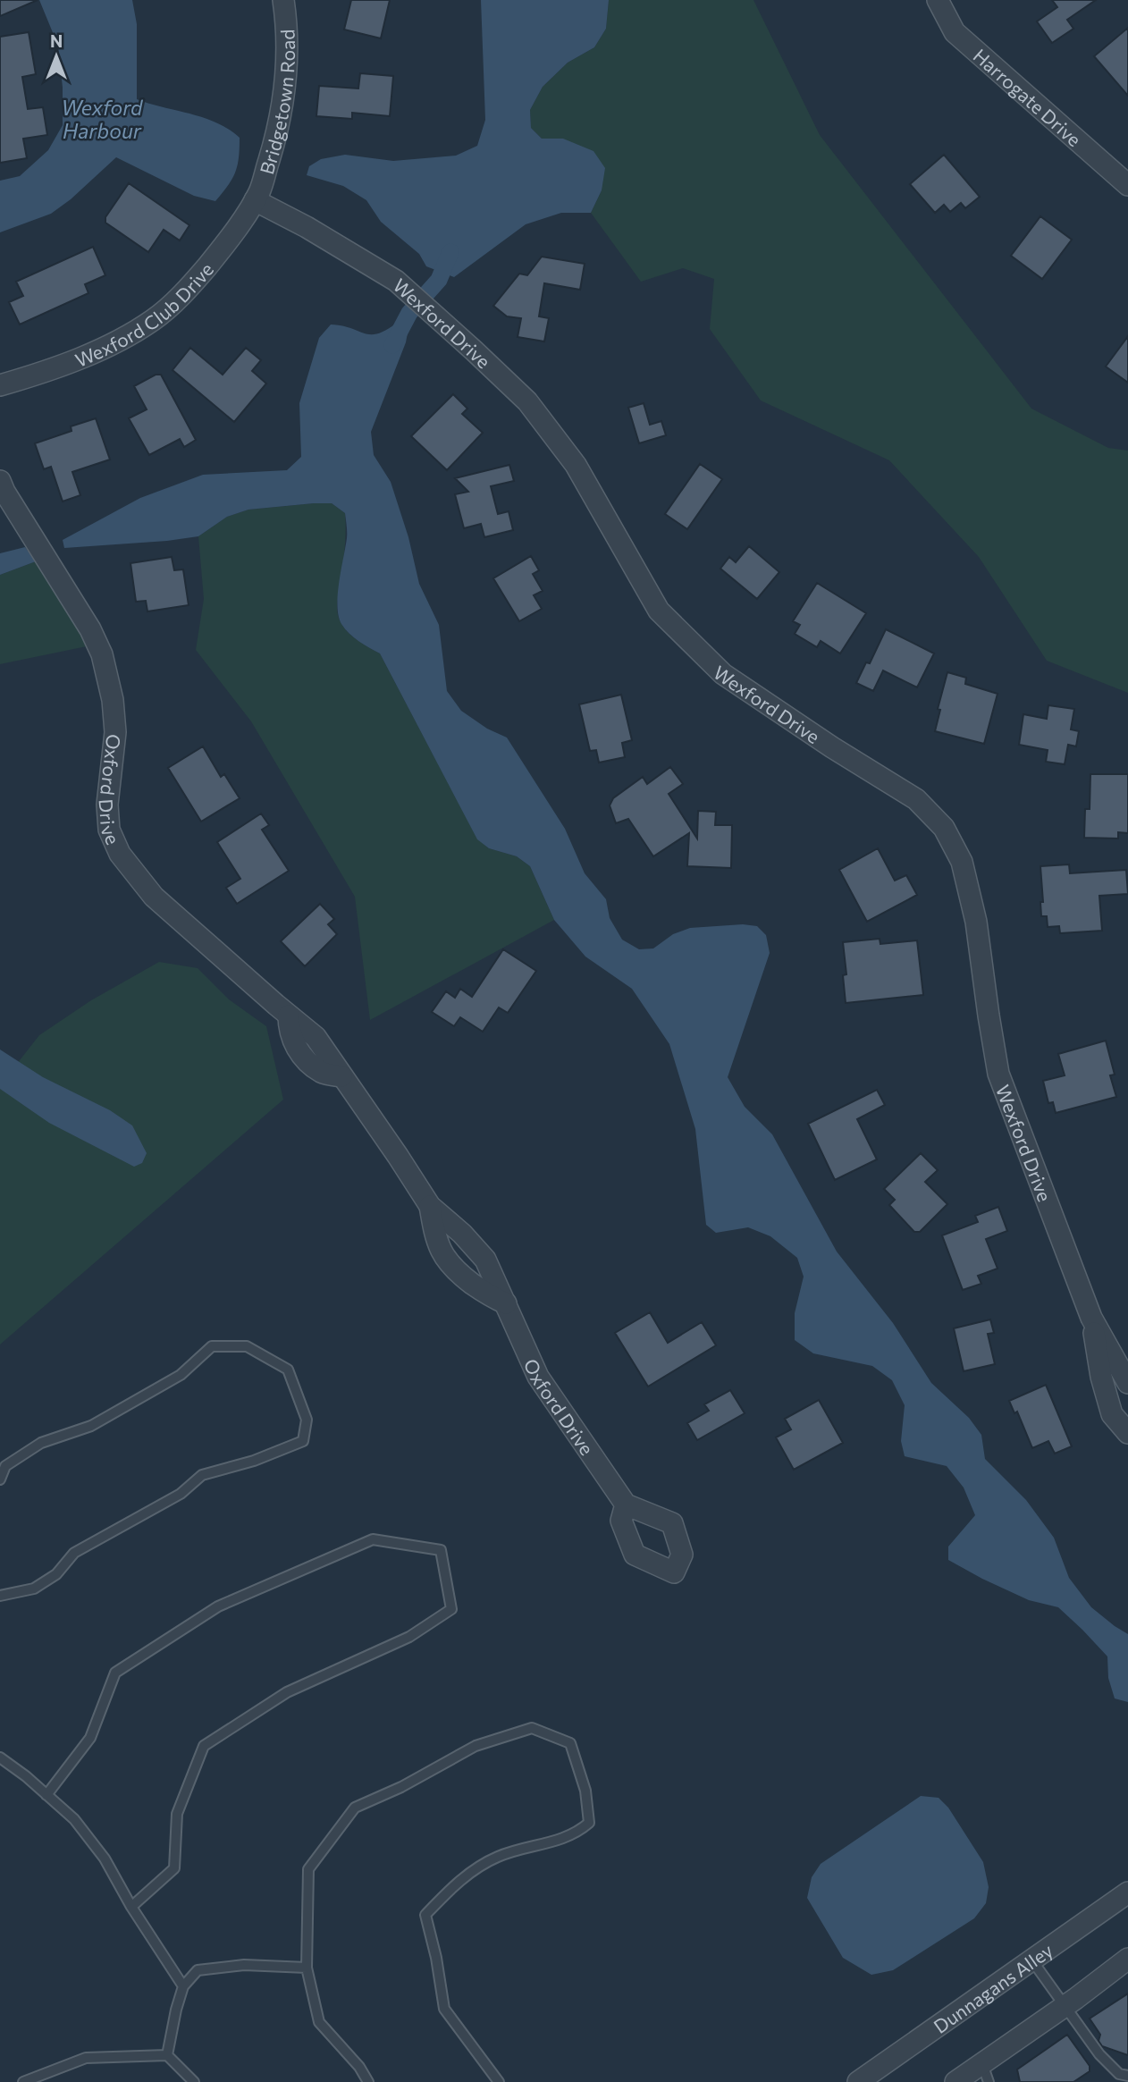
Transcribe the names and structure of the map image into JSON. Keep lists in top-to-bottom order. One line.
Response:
{"streets":{"street":["Harrogate Drive","Bridgetown Road","Wexford Club Drive","Wexford Drive","Oxford Drive","Dunnagans Alley"]},"crossings":[["Bridgetown Road","Wexford Club Drive"],["Bridgetown Road","Wexford Drive"],["Wexford Club Drive","Wexford Drive"]],"water":["Wexford Harbour"],"north":"top"}
